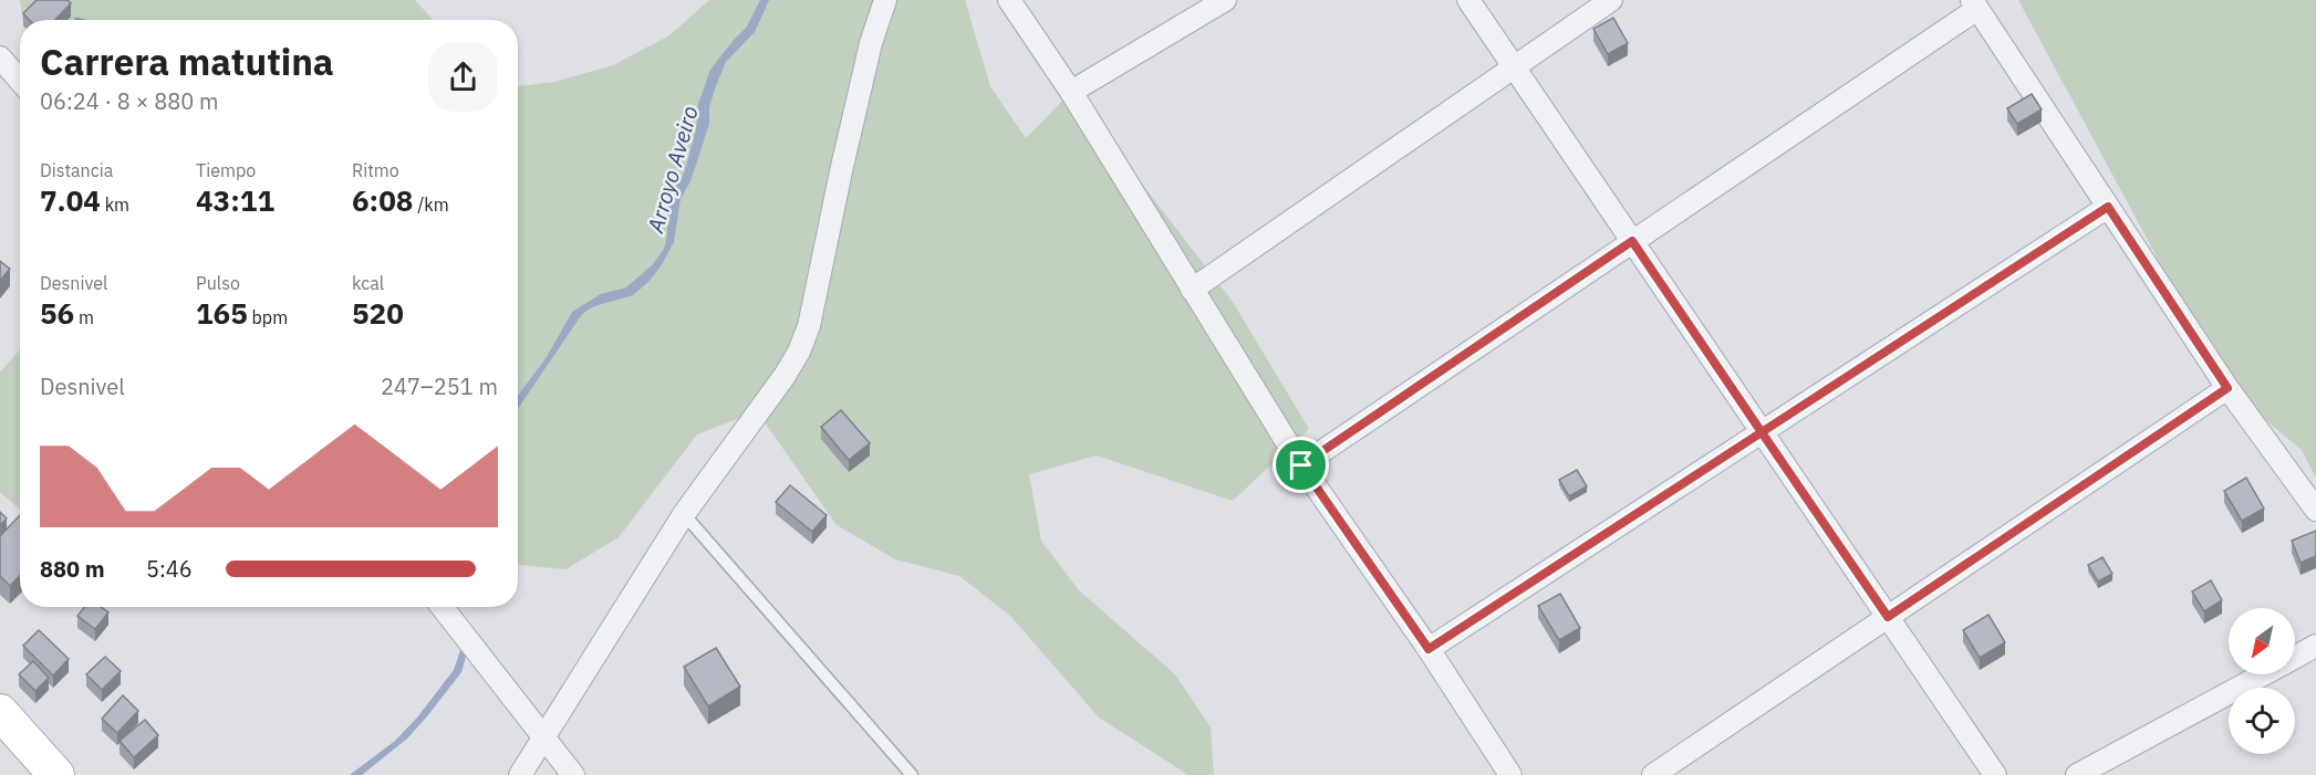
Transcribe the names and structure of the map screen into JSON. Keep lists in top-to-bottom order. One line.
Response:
{"water":["Arroyo Aveiro"],"north":"bottom left","page":{"heading":["Carrera matutina","06:24 · 8 × 880 m"],"stats":[["Distancia","7.04 km"],["Tiempo","43:11"],["Ritmo","6:08 /km"],["Desnivel","56 m"],["Pulso","165 bpm"],["kcal","520"]],"chart":["Desnivel","247–251 m"],"list":[{"name":"880 m","note":"5:46"}]}}
